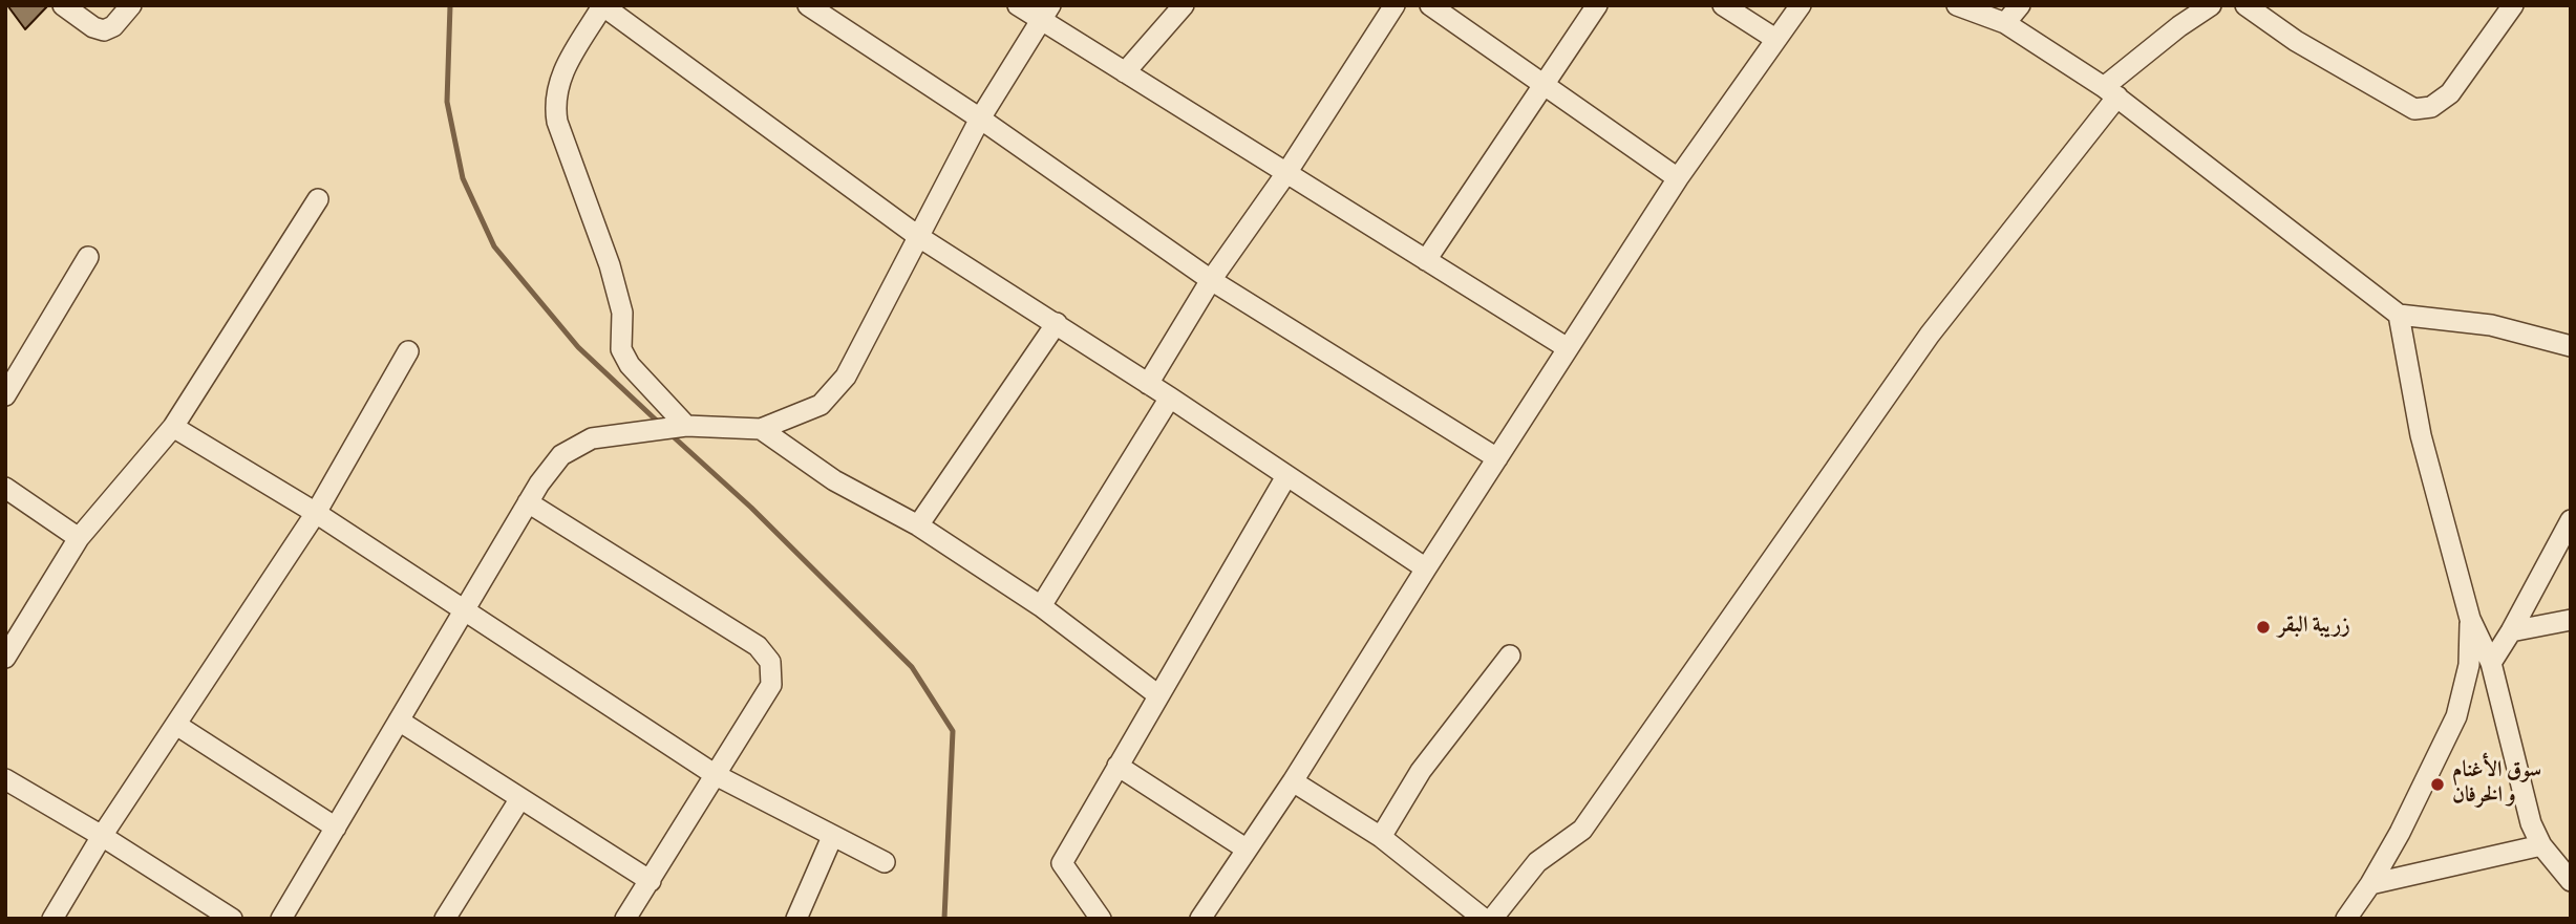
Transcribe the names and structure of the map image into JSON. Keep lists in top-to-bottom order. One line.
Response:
{"places":["زريبة البقر","سوق الأغنام و الخرفان"]}
